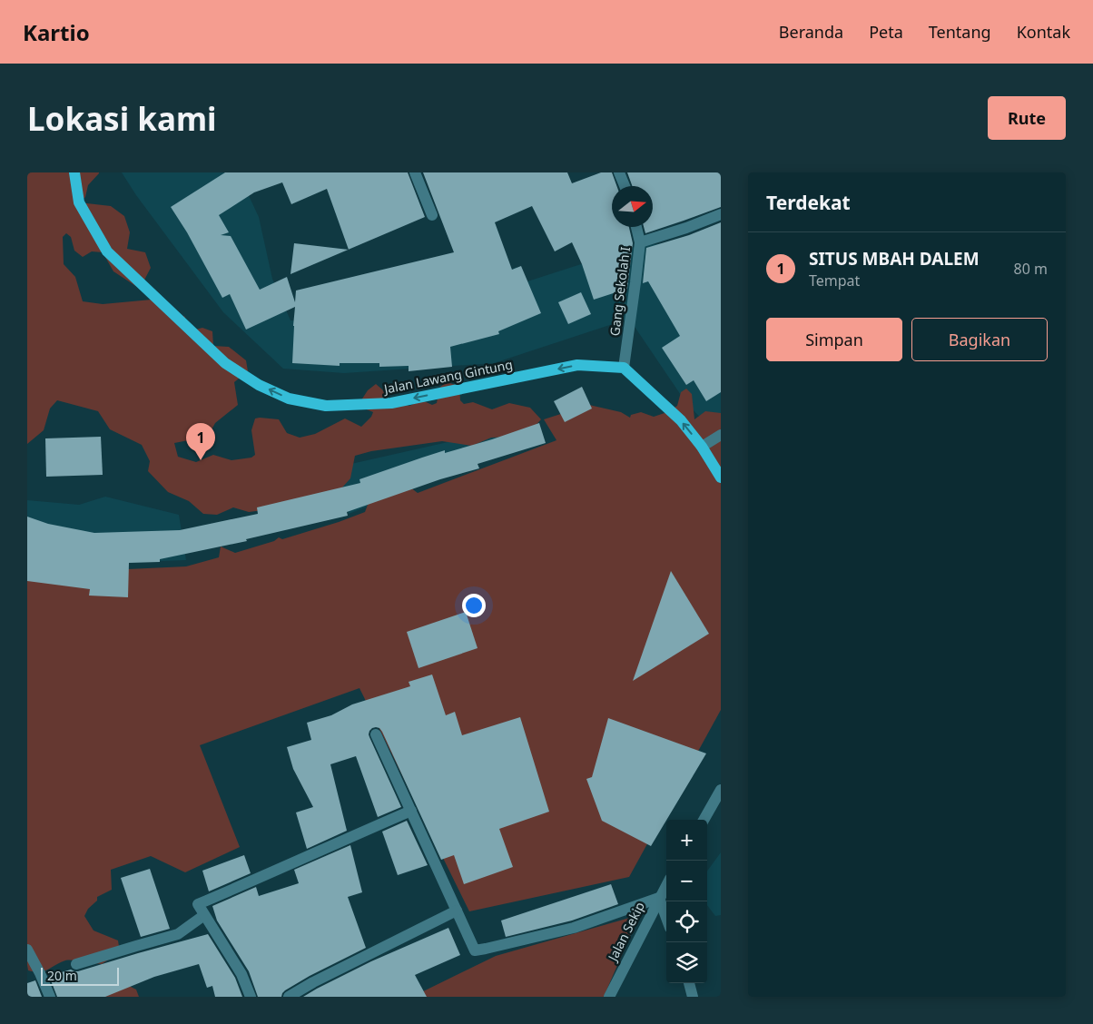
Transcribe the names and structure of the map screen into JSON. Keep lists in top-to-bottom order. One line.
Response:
{"streets":{"main road":["Jalan Lawang Gintung"],"street":["Gang Sekolah I","Jalan Sekip"]},"crossings":[["Gang Sekolah I","Jalan Lawang Gintung"]],"one_way":["Jalan Lawang Gintung"],"scale_bar":"20 m","north":"right","page":{"header":"Kartio","nav":["Beranda","Peta","Tentang","Kontak"],"buttons":["Rute",["Simpan","Bagikan"]],"title":"Lokasi kami","heading":"Terdekat","list":[{"mark":"1","name":"SITUS MBAH DALEM","note":"Tempat","value":"80 m"}],"pins":"1","map_buttons":["+","−"],"scale":"20 m"}}
